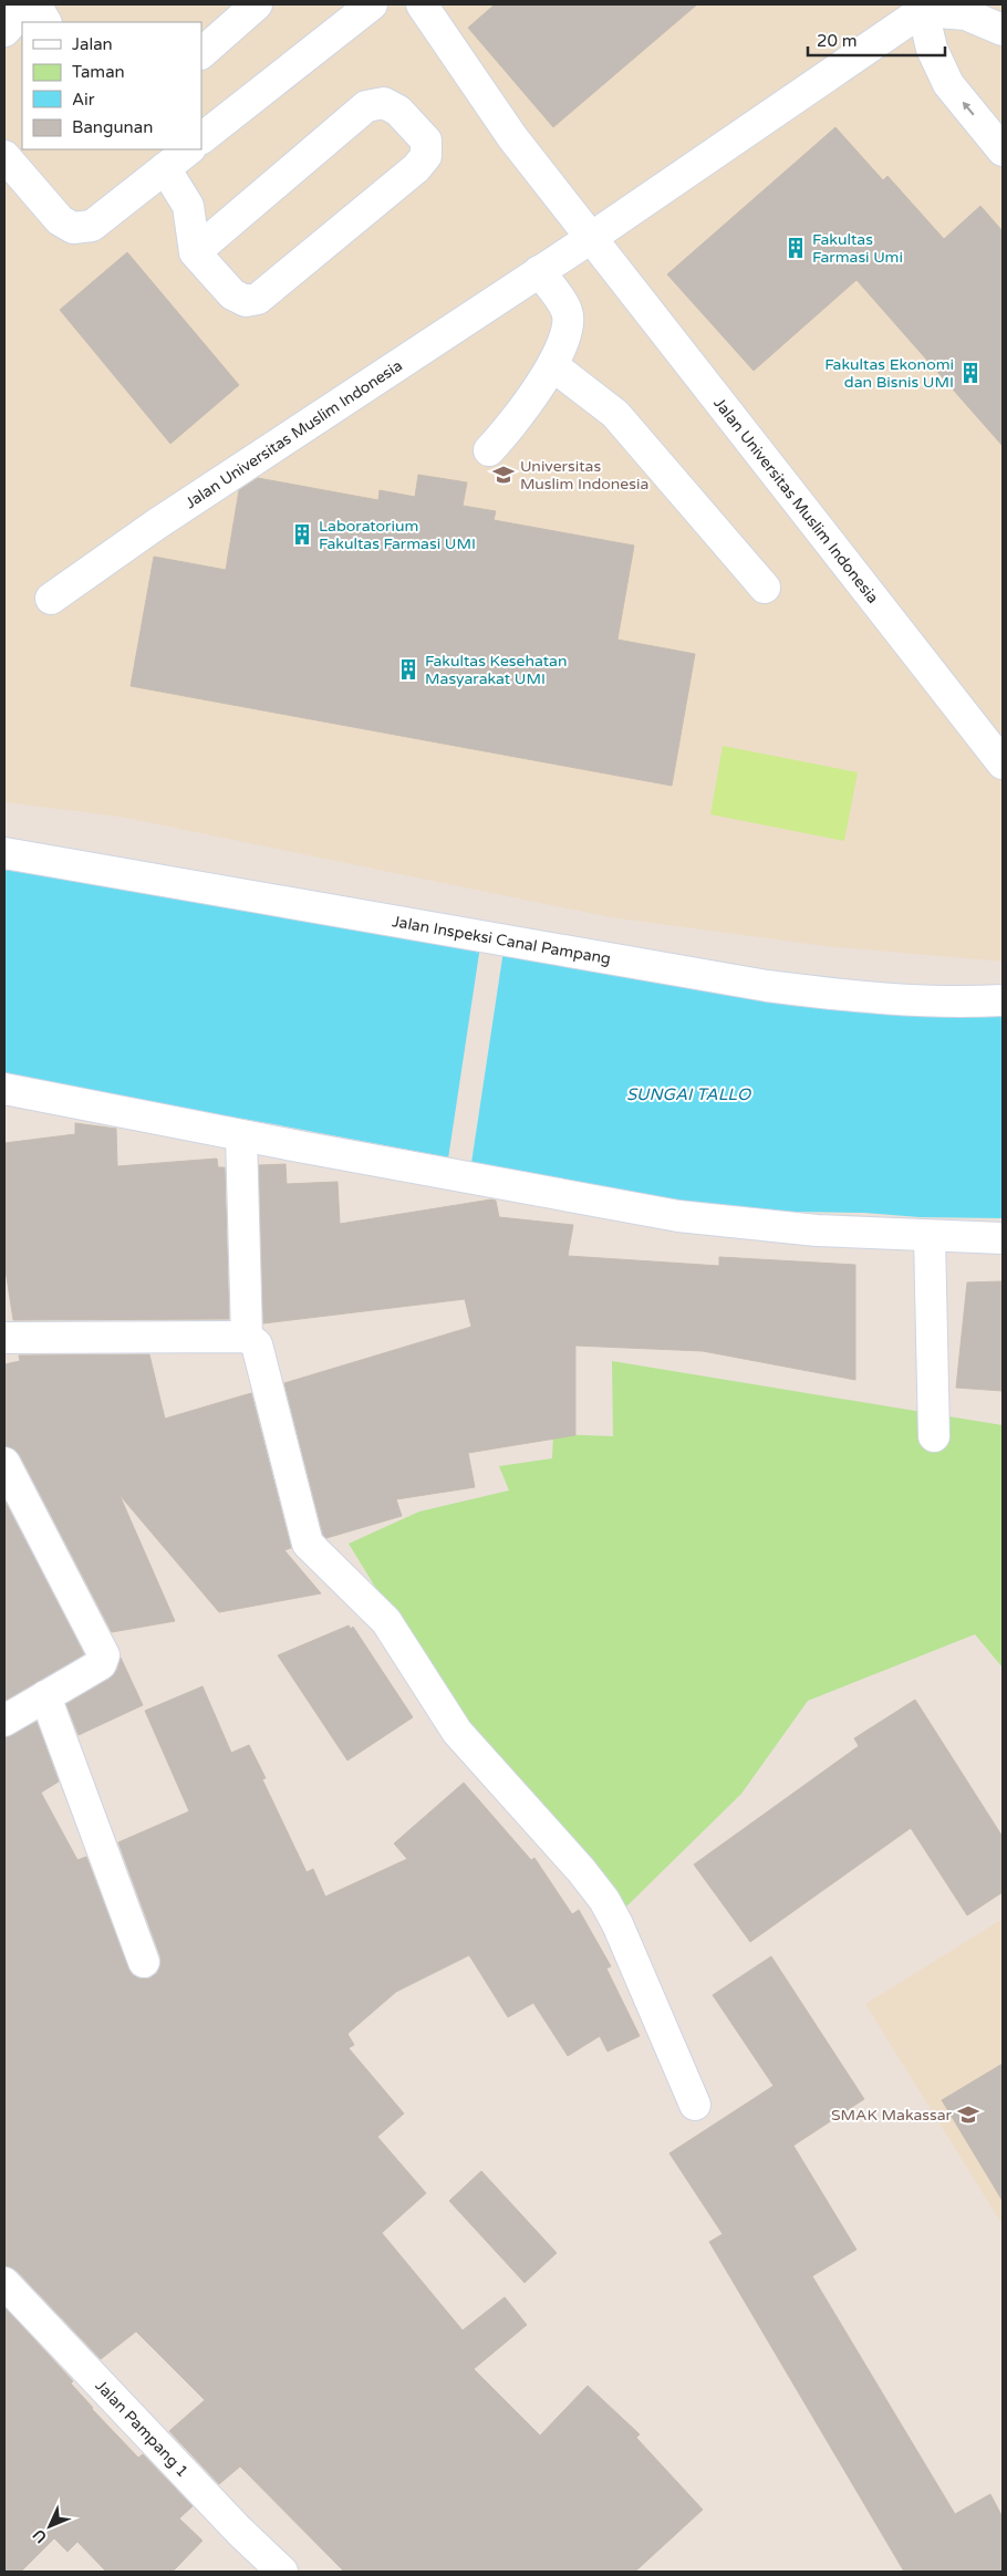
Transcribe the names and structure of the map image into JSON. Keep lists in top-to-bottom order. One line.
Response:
{"streets":{"street":["Jalan Universitas Muslim Indonesia","Jalan Inspeksi Canal Pampang","Jalan Pampang 1"]},"water":["SUNGAI TALLO"],"places":{"building":["Fakultas Farmasi Umi","Fakultas Ekonomi dan Bisnis UMI","Laboratorium Fakultas Farmasi UMI","Fakultas Kesehatan Masyarakat UMI"],"school or university":["Universitas Muslim Indonesia","SMAK Makassar"]},"legend":["Jalan","Taman","Air","Bangunan"],"scale_bar":"20 m","north":"bottom left"}
